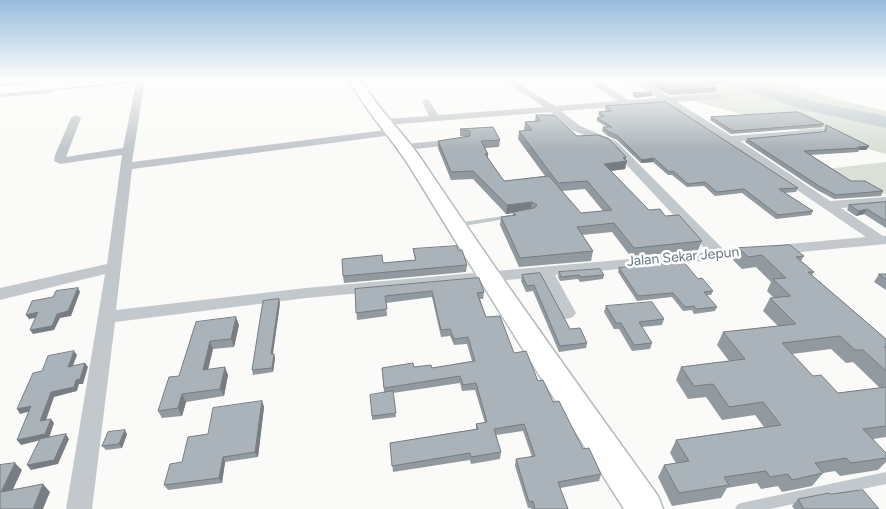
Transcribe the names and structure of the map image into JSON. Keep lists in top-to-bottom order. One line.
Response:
{"streets":{"street":["Jalan Sekar Jepun"]}}
